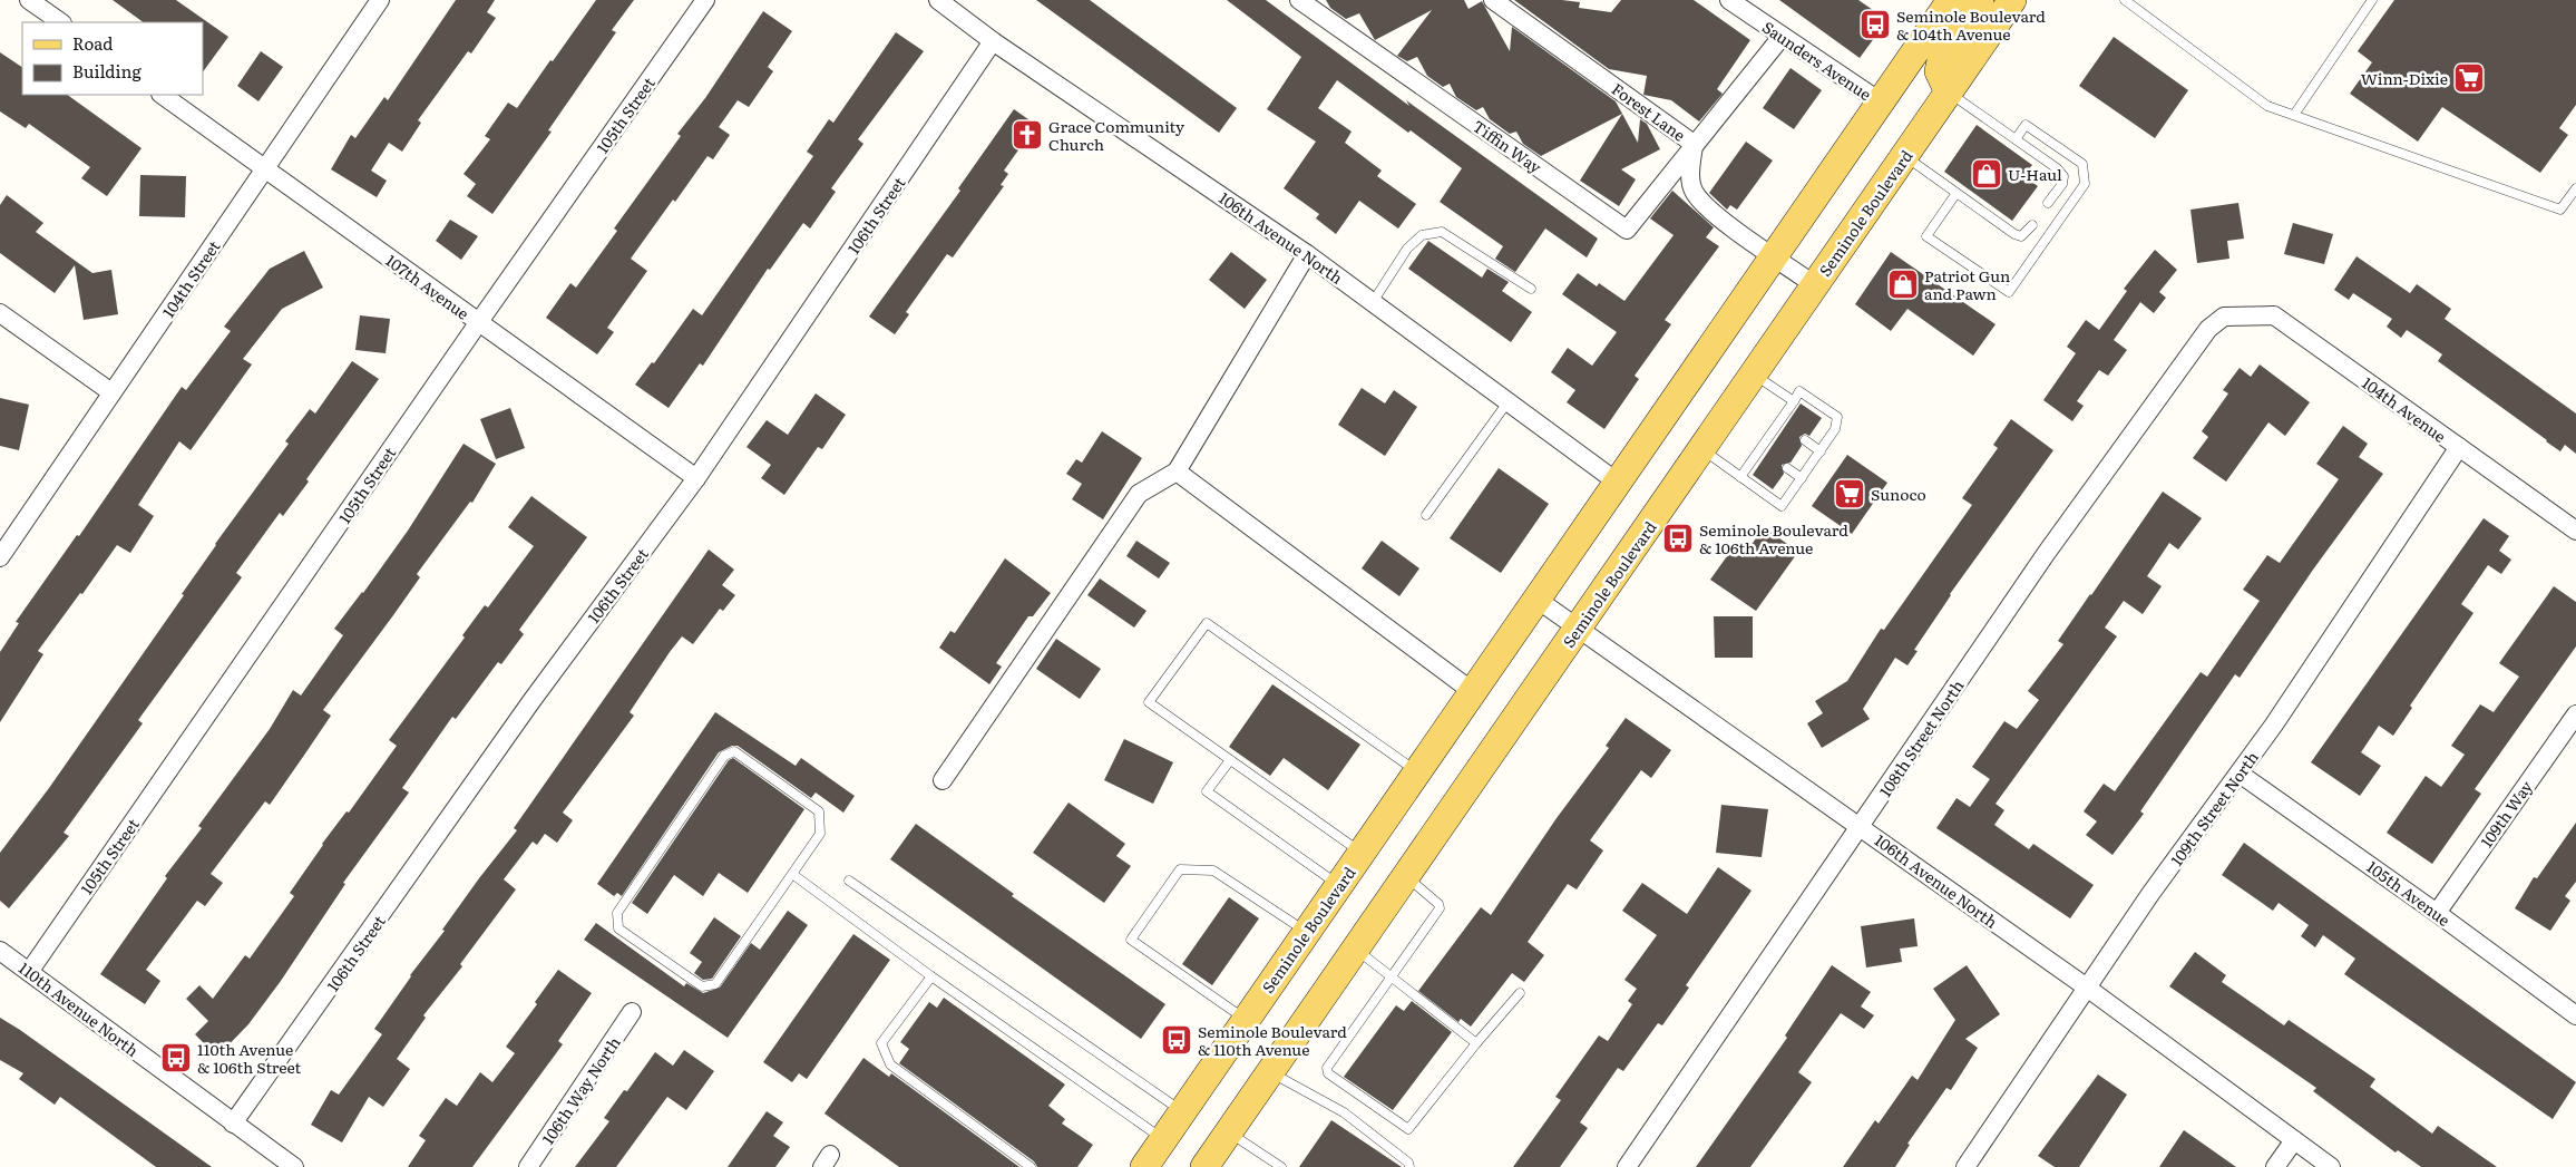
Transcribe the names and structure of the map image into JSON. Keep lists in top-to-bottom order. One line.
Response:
{"streets":{"main road":["Seminole Boulevard"],"street":["Saunders Avenue","Forest Lane","105th Street","Tiffin Way","106th Street","106th Avenue North","104th Street","107th Avenue","104th Avenue","108th Street North","109th Street North","109th Way","105th Avenue","110th Avenue North","106th Way North"]},"crossings":[["Saunders Avenue","Seminole Boulevard"],["Forest Lane","Tiffin Way"],["Forest Lane","Seminole Boulevard"],["105th Street","107th Avenue"],["105th Street","110th Avenue North"],["Seminole Boulevard","106th Avenue North"],["106th Street","106th Avenue North"],["106th Street","107th Avenue"],["106th Street","110th Avenue North"],["106th Avenue North","108th Street North"],["106th Avenue North","109th Street North"],["104th Street","107th Avenue"],["104th Avenue","108th Street North"],["104th Avenue","109th Street North"],["109th Street North","105th Avenue"],["109th Way","105th Avenue"]],"places":{"bus stop":["Seminole Boulevard & 104th Avenue","Seminole Boulevard & 106th Avenue","Seminole Boulevard & 110th Avenue","110th Avenue & 106th Street"],"supermarket":["Winn-Dixie","Sunoco"],"church":["Grace Community Church"],"shop":["U-Haul","Patriot Gun and Pawn"]},"legend":["Road","Building"]}
